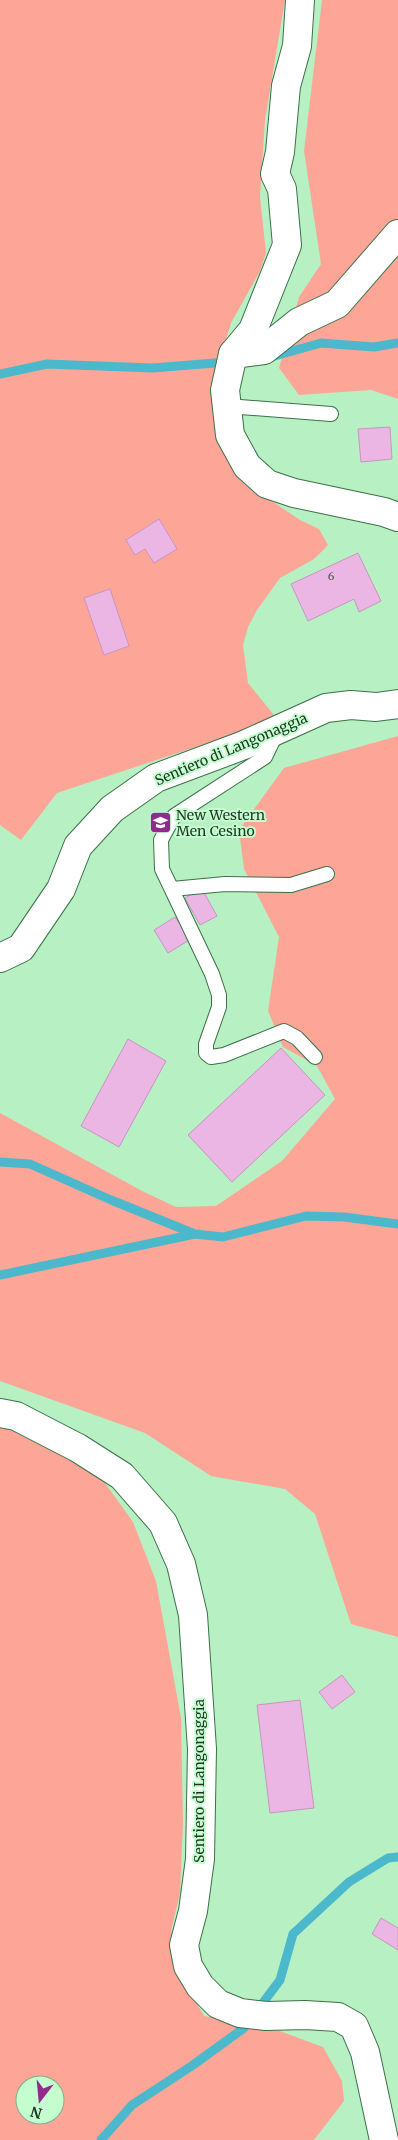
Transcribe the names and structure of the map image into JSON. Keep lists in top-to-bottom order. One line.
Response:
{"streets":{"street":["Sentiero di Langonaggia"]},"places":{"school or university":["New Western Men Cesino"]},"house_numbers":["6"],"north":"bottom"}
